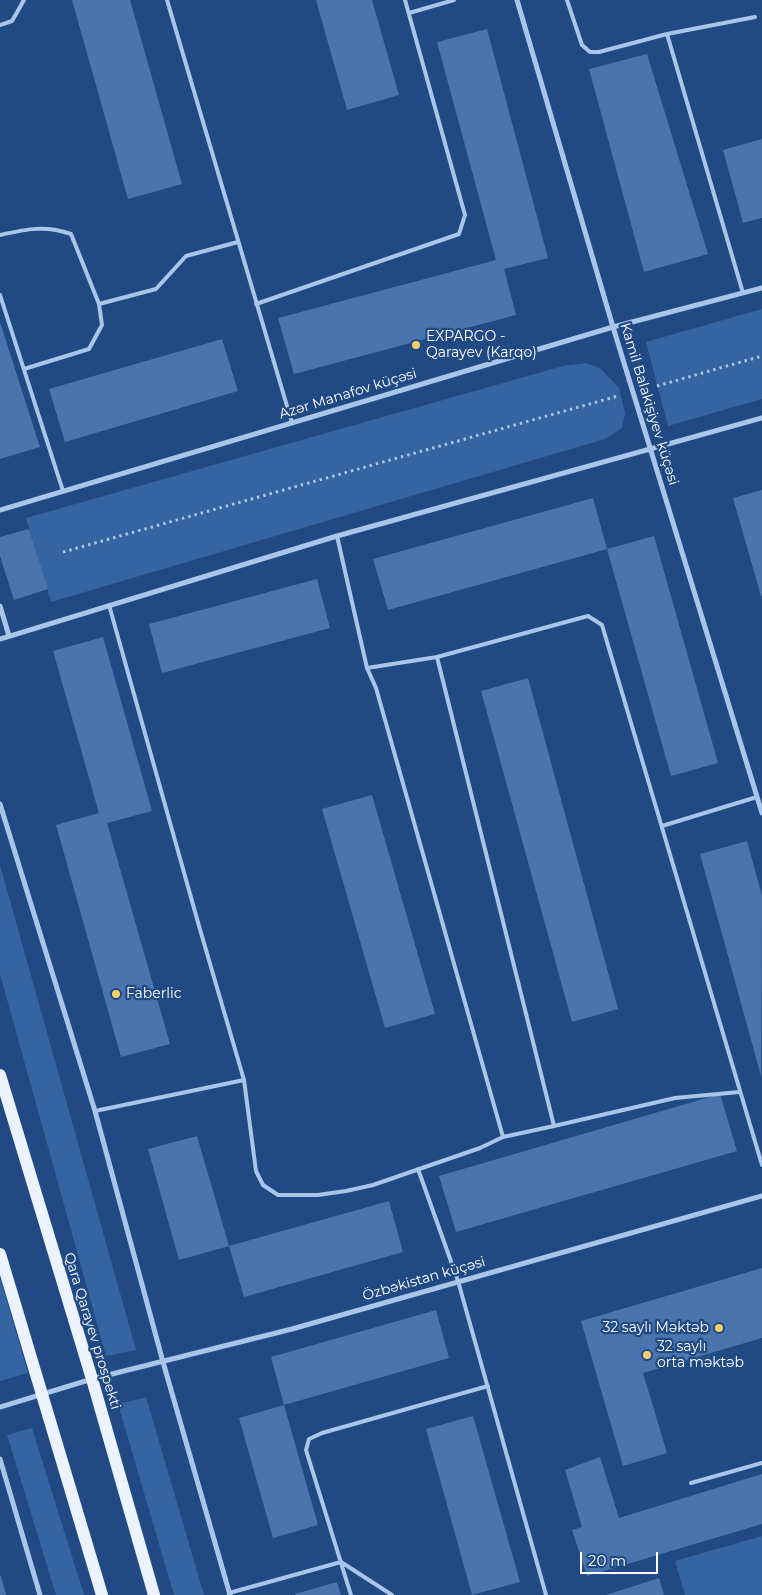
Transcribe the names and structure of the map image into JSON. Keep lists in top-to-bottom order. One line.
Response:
{"streets":{"main road":["Qara Qarayev prospekti"],"street":["Azər Manafov küçəsi","Kamil Balakişiyev küçəsi","Özbəkistan küçəsi"]},"crossings":[["Azər Manafov küçəsi","Kamil Balakişiyev küçəsi"],["Özbəkistan küçəsi","Qara Qarayev prospekti"]],"places":["EXPARGO - Qarayev (Karqo)","Faberlic","32 saylı Məktəb","32 saylı orta məktəb"],"scale_bar":"20 m"}
